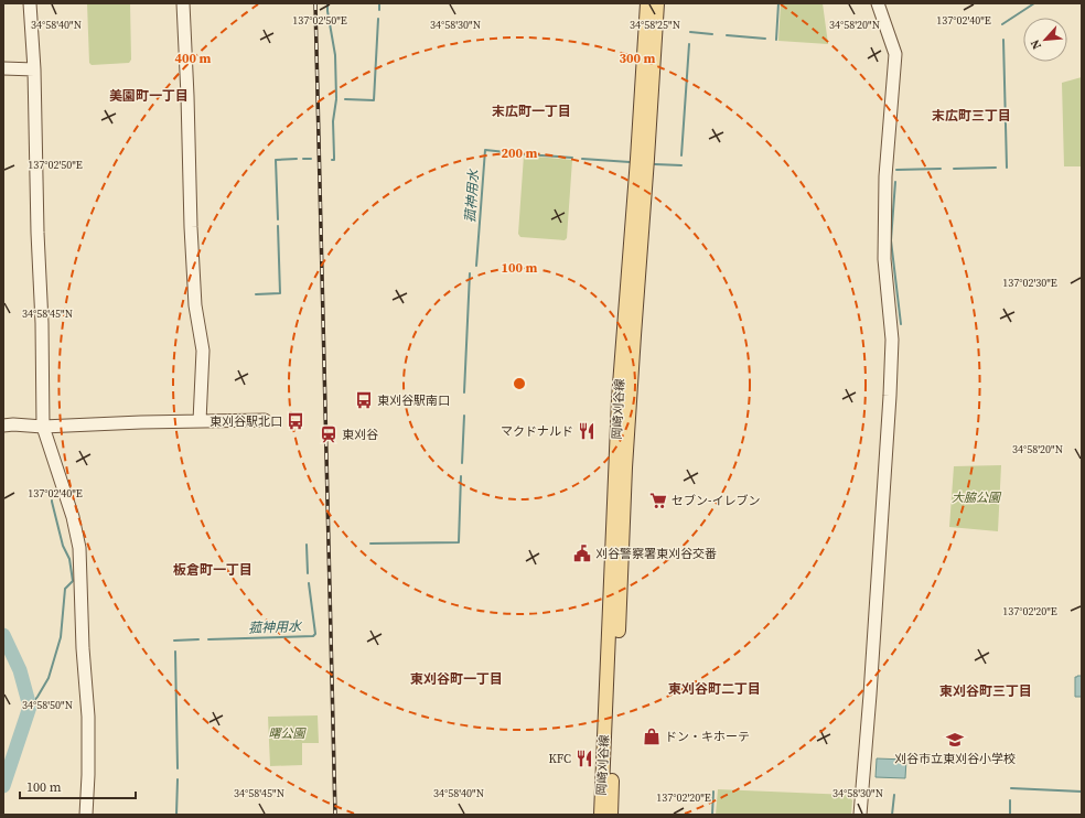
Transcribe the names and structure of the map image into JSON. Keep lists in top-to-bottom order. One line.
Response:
{"streets":{"main road":["岡崎刈谷線"]},"districts":["美園町一丁目","末広町一丁目","末広町三丁目","板倉町一丁目","東刈谷町一丁目","東刈谷町二丁目","東刈谷町三丁目"],"water":["菰神用水"],"parks":["大脇公園","曙公園"],"places":{"bus stop":["東刈谷駅南口","東刈谷駅北口"],"restaurant":["マクドナルド","KFC"],"station":["東刈谷"],"supermarket":["セブン-イレブン"],"public building":["刈谷警察署東刈谷交番"],"shop":["ドン・キホーテ"],"school or university":["刈谷市立東刈谷小学校"]},"scale_bar":"100 m","north":"bottom left","coordinates":["137°02'50\"E","137°02'40\"E","34°58'40\"N","34°58'30\"N","34°58'25\"N","34°58'20\"N","137°02'30\"E","34°58'45\"N","137°02'20\"E","34°58'50\"N"],"rings":["400 m","300 m","200 m","100 m"]}
